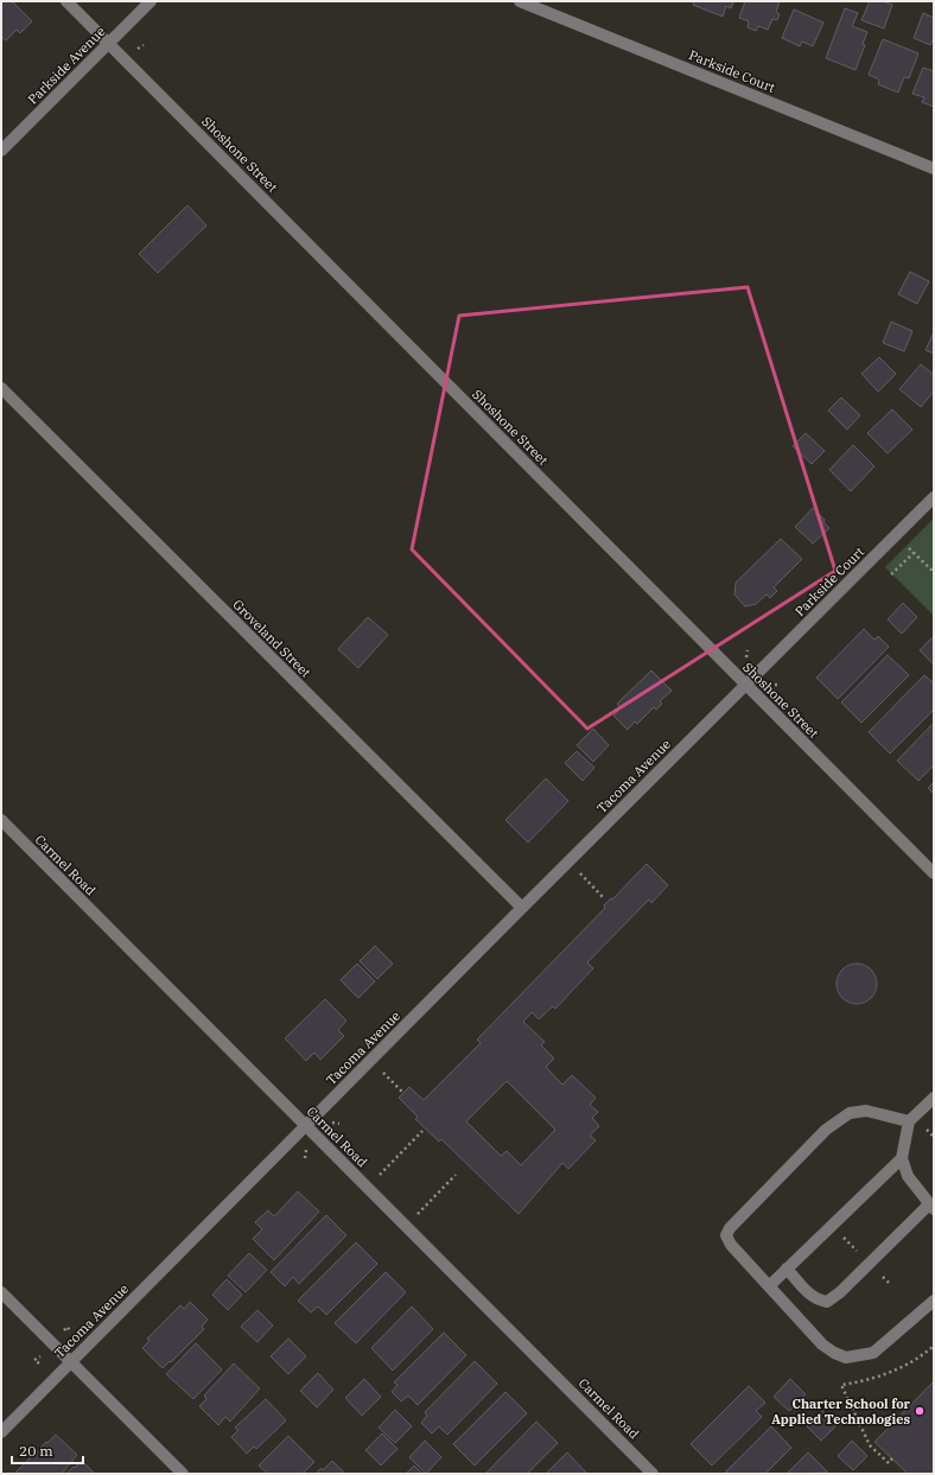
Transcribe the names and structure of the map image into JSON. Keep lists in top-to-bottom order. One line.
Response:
{"streets":{"street":["Parkside Avenue","Parkside Court","Shoshone Street","Groveland Street","Tacoma Avenue","Carmel Road"]},"crossings":[["Parkside Avenue","Shoshone Street"],["Parkside Court","Shoshone Street"],["Parkside Court","Tacoma Avenue"],["Shoshone Street","Tacoma Avenue"],["Groveland Street","Tacoma Avenue"],["Tacoma Avenue","Carmel Road"]],"places":["Charter School for Applied Technologies"],"scale_bar":"20 m"}
